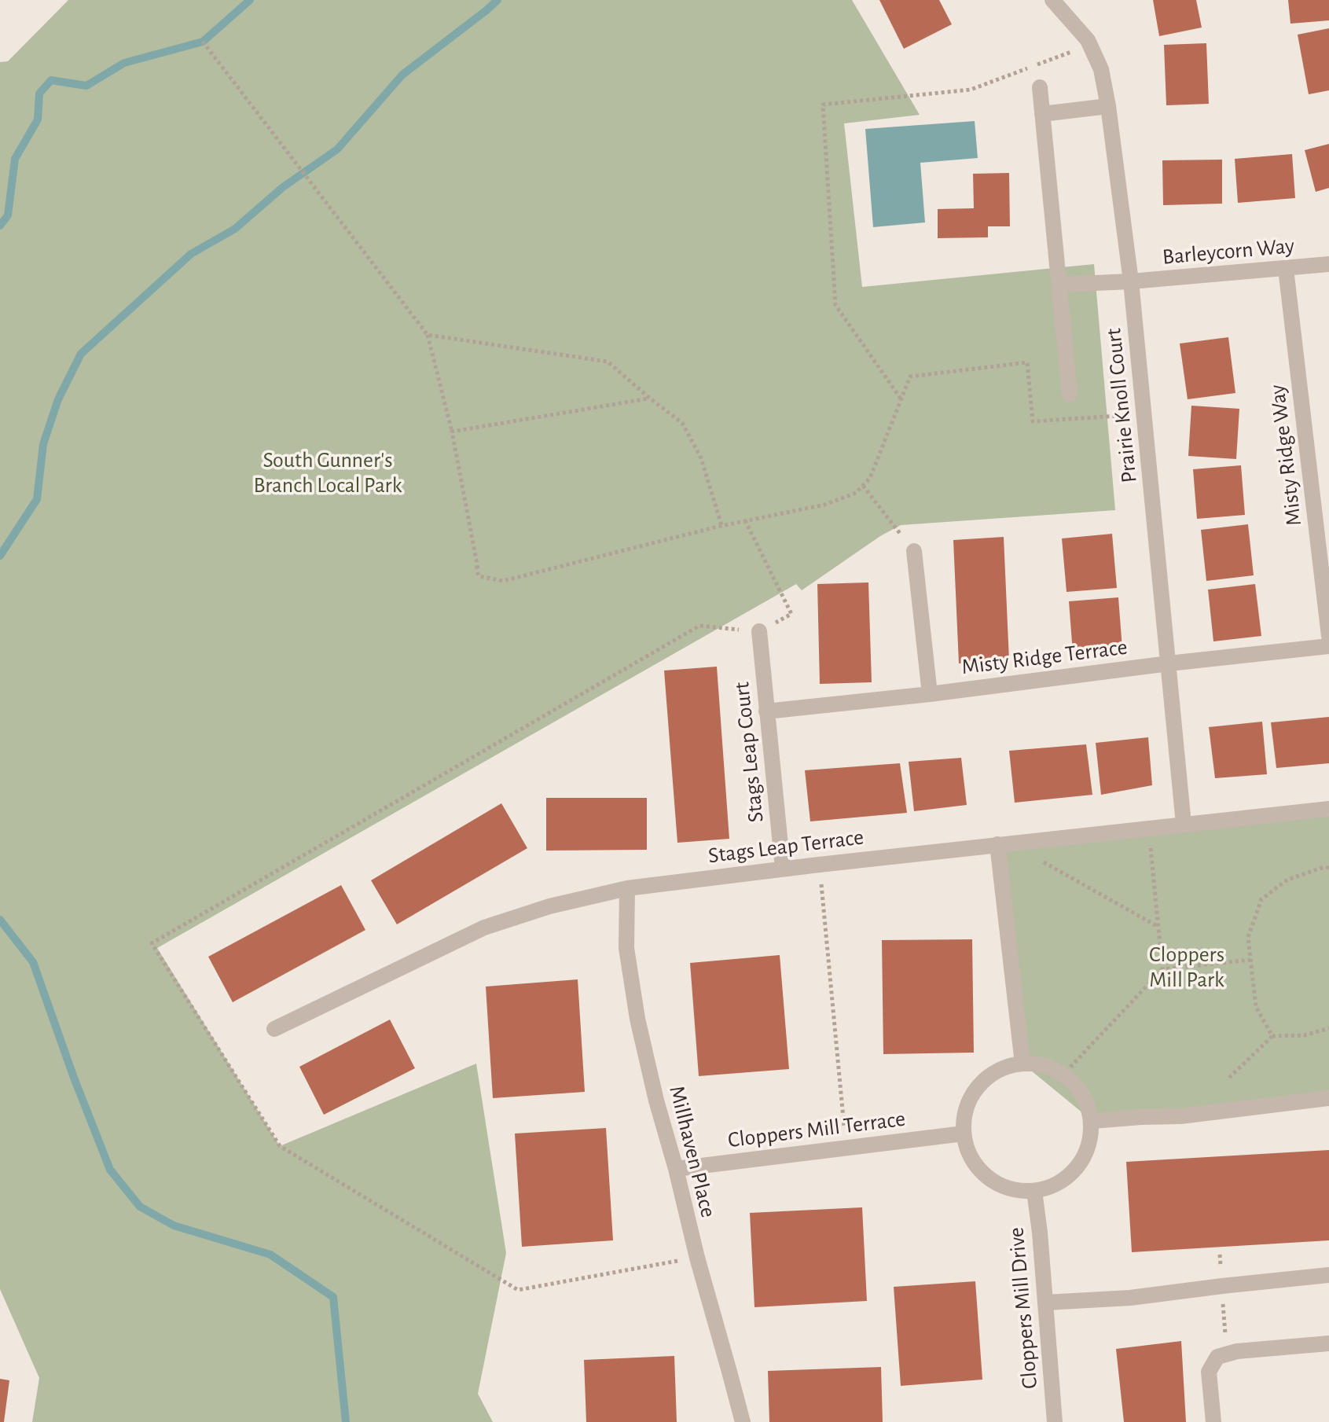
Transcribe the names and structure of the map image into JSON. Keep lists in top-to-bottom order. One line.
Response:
{"streets":{"street":["Barleycorn Way","Prairie Knoll Court","Misty Ridge Way","Misty Ridge Terrace","Stags Leap Court","Stags Leap Terrace","Cloppers Mill Terrace","Millhaven Place","Cloppers Mill Drive"]},"crossings":[["Barleycorn Way","Prairie Knoll Court"],["Barleycorn Way","Misty Ridge Way"],["Prairie Knoll Court","Misty Ridge Terrace"],["Prairie Knoll Court","Stags Leap Terrace"],["Misty Ridge Terrace","Stags Leap Court"],["Stags Leap Court","Stags Leap Terrace"],["Stags Leap Terrace","Millhaven Place"],["Cloppers Mill Terrace","Millhaven Place"],["Cloppers Mill Terrace","Cloppers Mill Drive"]],"parks":["South Gunner's Branch Local Park","Cloppers Mill Park"]}
